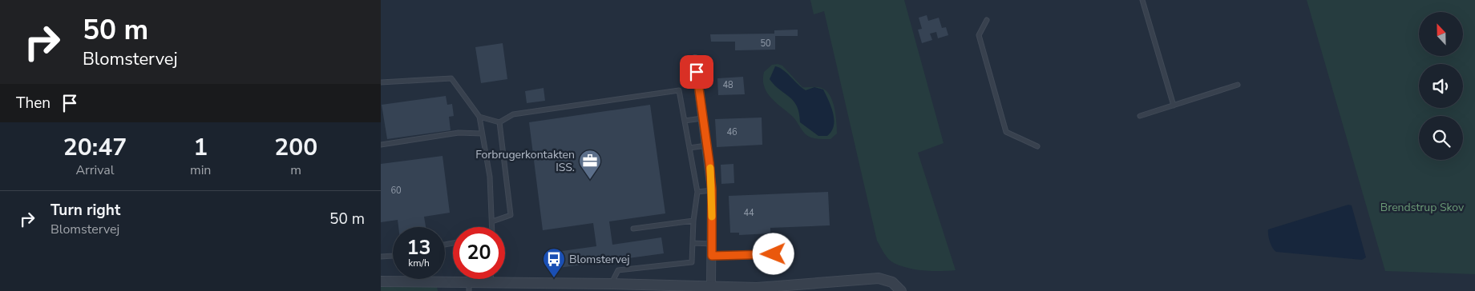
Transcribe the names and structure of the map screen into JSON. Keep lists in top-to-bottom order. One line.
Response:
{"parks":["Brendstrup Skov"],"places":{"office":["Forbrugerkontakten ISS."],"bus stop":["Blomstervej"]},"house_numbers":["50","48","46","60","44"],"north":"top","page":{"turn":["50 m","Blomstervej"],"then":"Then","eta":["20:47","Arrival","1","min","200","m"],"list":[{"name":"Turn right","note":"Blomstervej","value":"50 m"}],"speed":"13 km/h","limit":"20"}}
